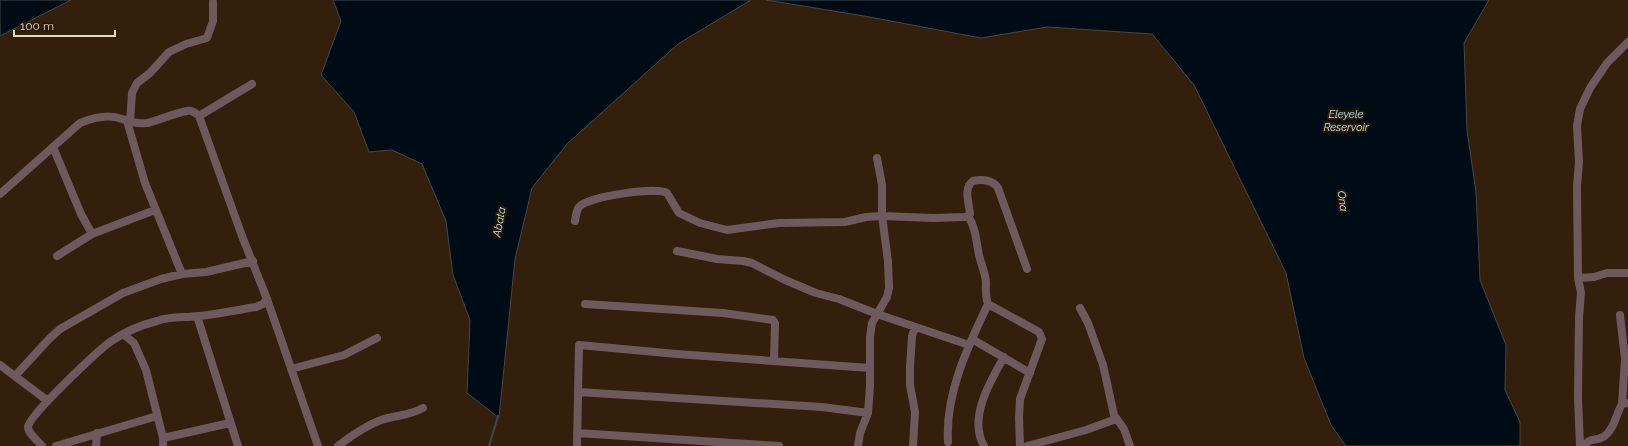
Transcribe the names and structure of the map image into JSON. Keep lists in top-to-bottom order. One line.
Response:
{"water":["Eleyele Reservoir","Ona","Abata"],"scale_bar":"100 m"}
